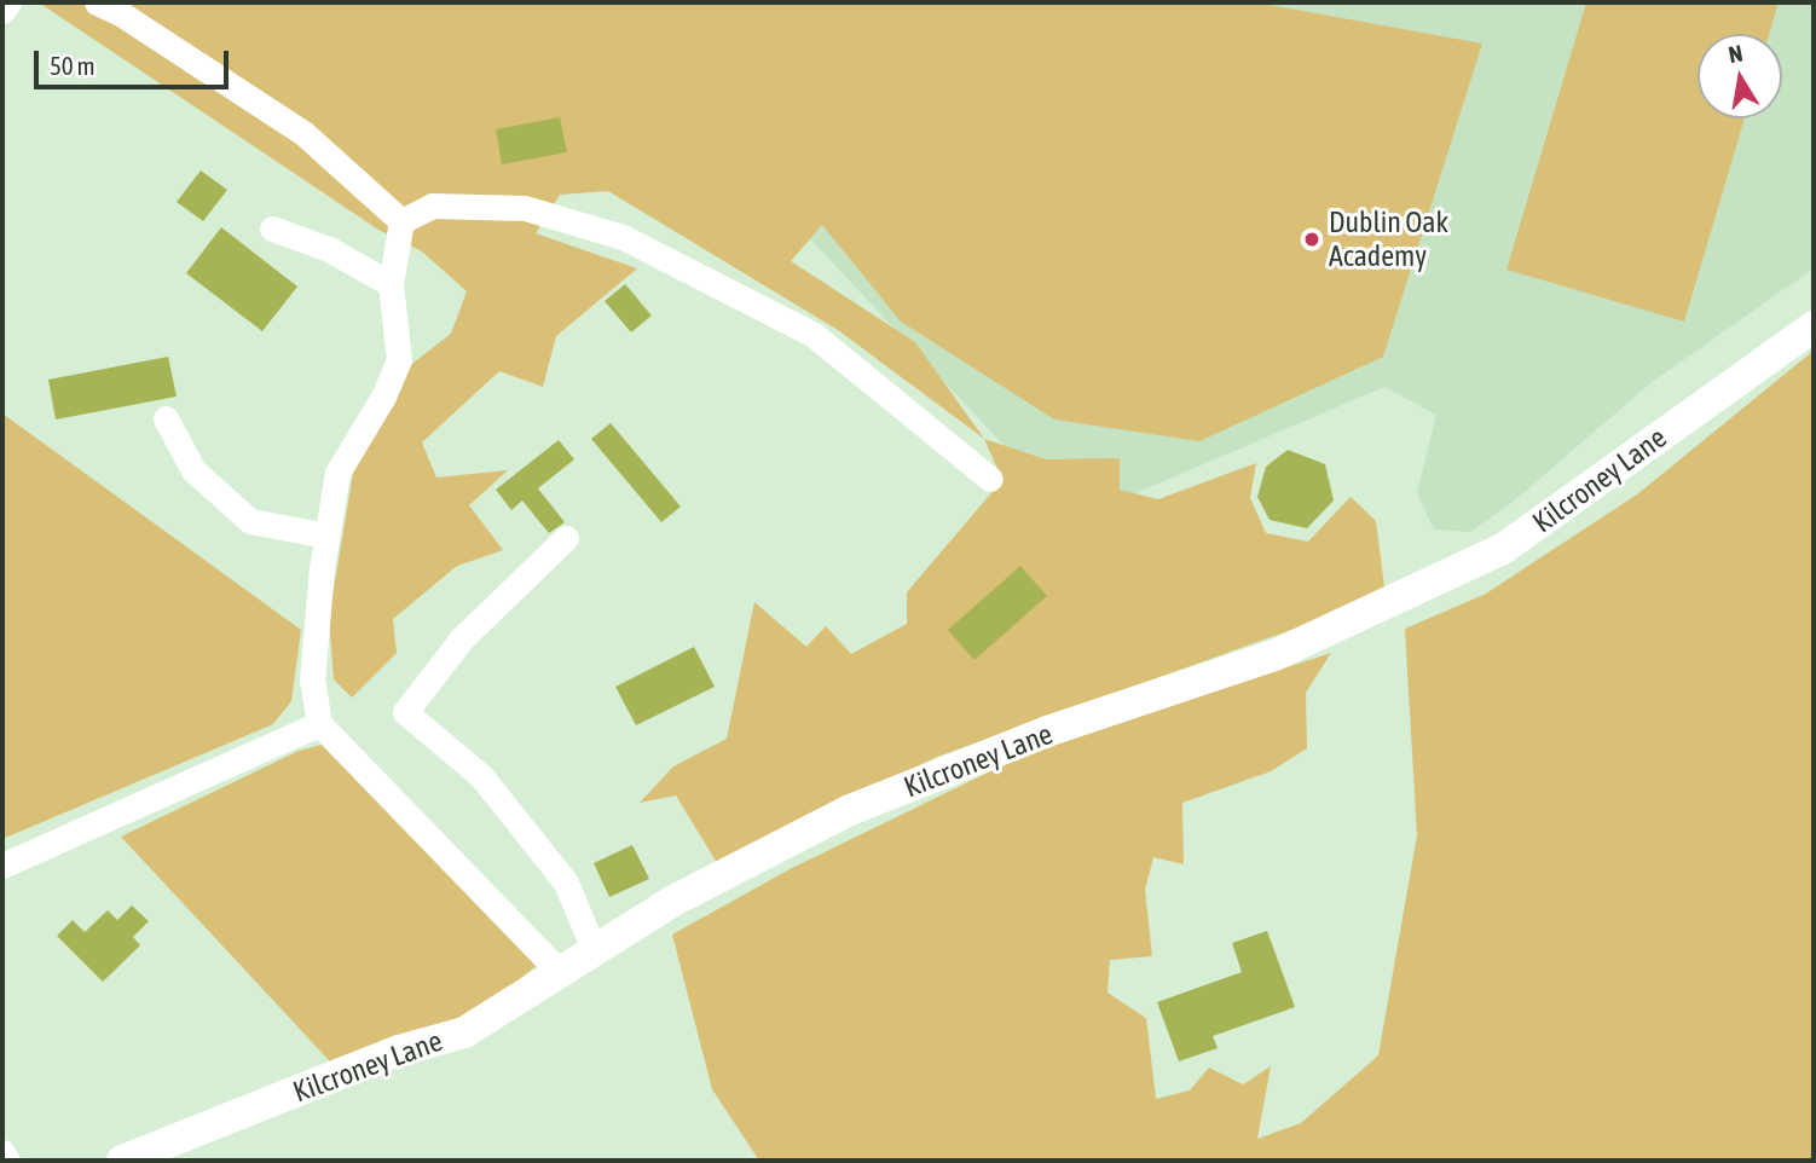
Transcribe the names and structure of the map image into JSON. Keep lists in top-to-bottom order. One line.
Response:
{"streets":{"street":["Kilcroney Lane"]},"places":["Dublin Oak Academy"],"scale_bar":"50 m","north":"top"}
